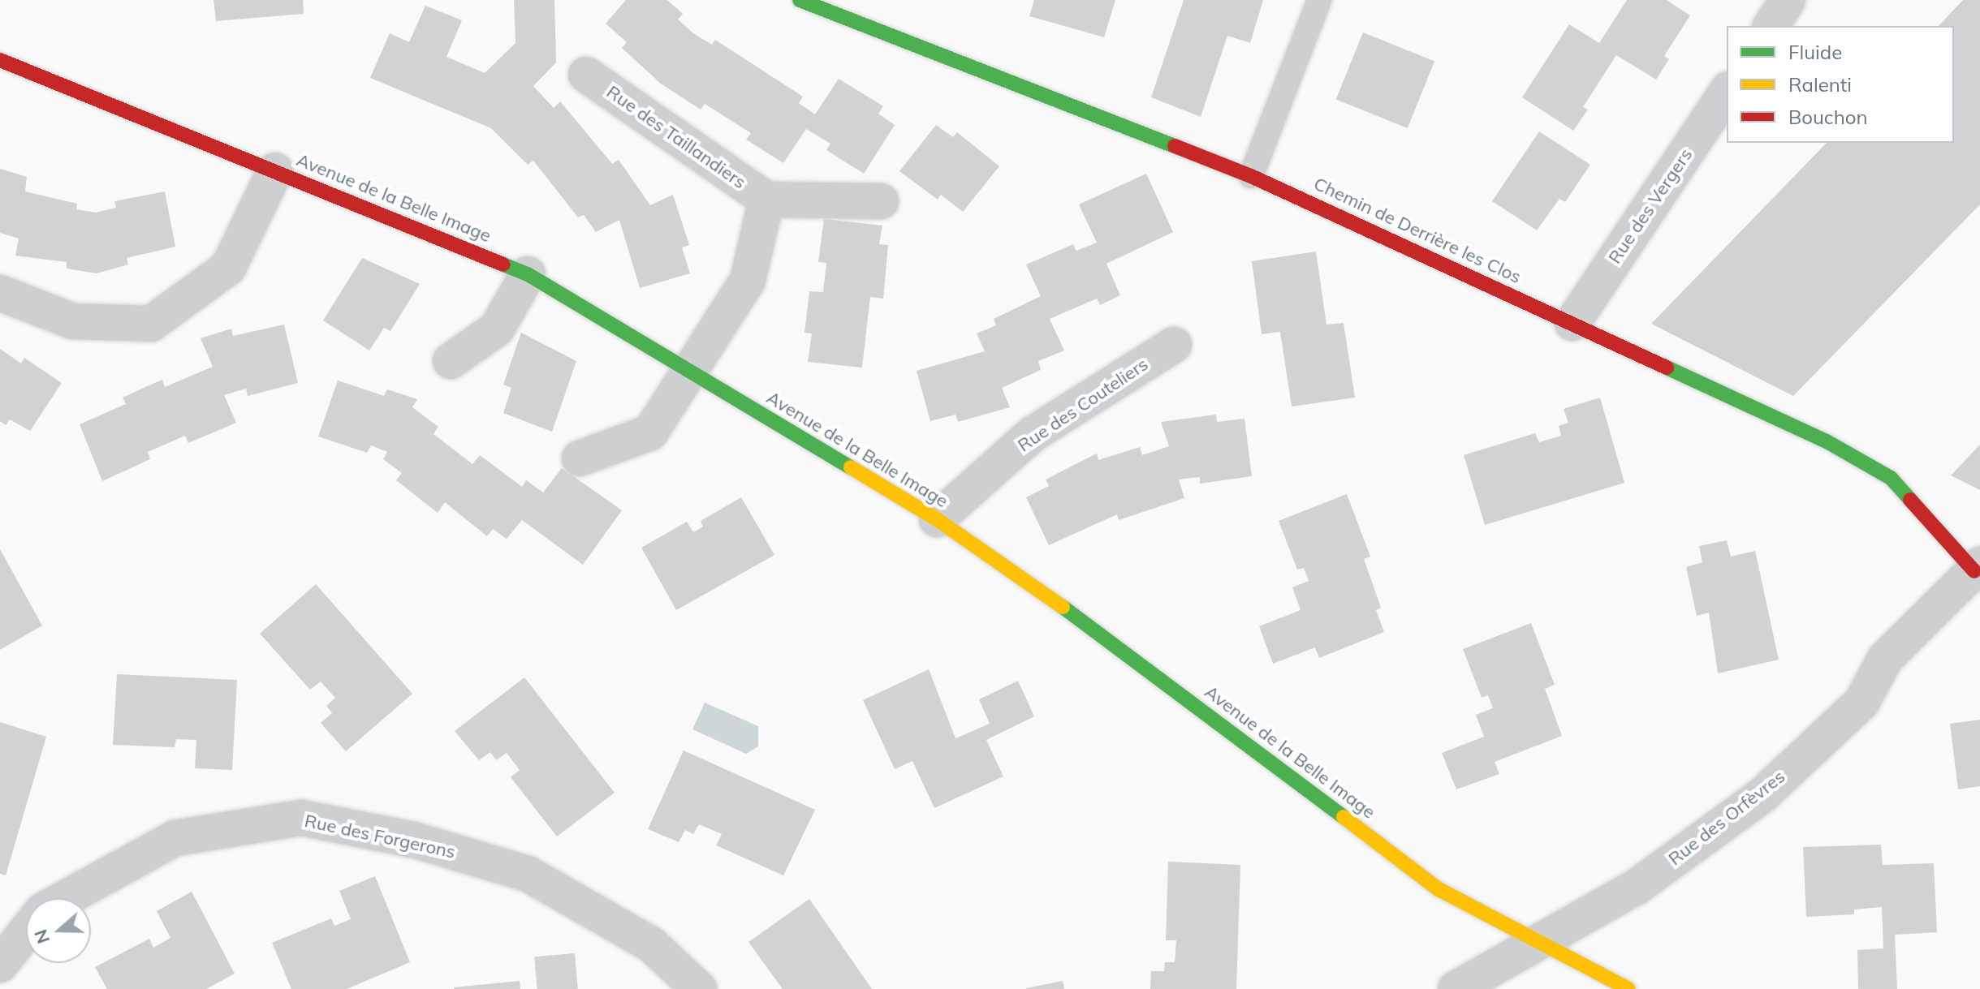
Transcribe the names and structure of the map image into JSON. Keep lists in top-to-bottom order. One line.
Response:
{"streets":{"street":["Rue des Taillandiers","Avenue de la Belle Image","Rue des Vergers","Chemin de Derrière les Clos","Rue des Couteliers","Rue des Orfèvres","Rue des Forgerons"]},"crossings":[["Avenue de la Belle Image","Rue des Couteliers"],["Avenue de la Belle Image","Rue des Orfèvres"],["Rue des Vergers","Chemin de Derrière les Clos"],["Chemin de Derrière les Clos","Rue des Orfèvres"]],"legend":["Fluide","Ralenti","Bouchon"],"north":"left"}
